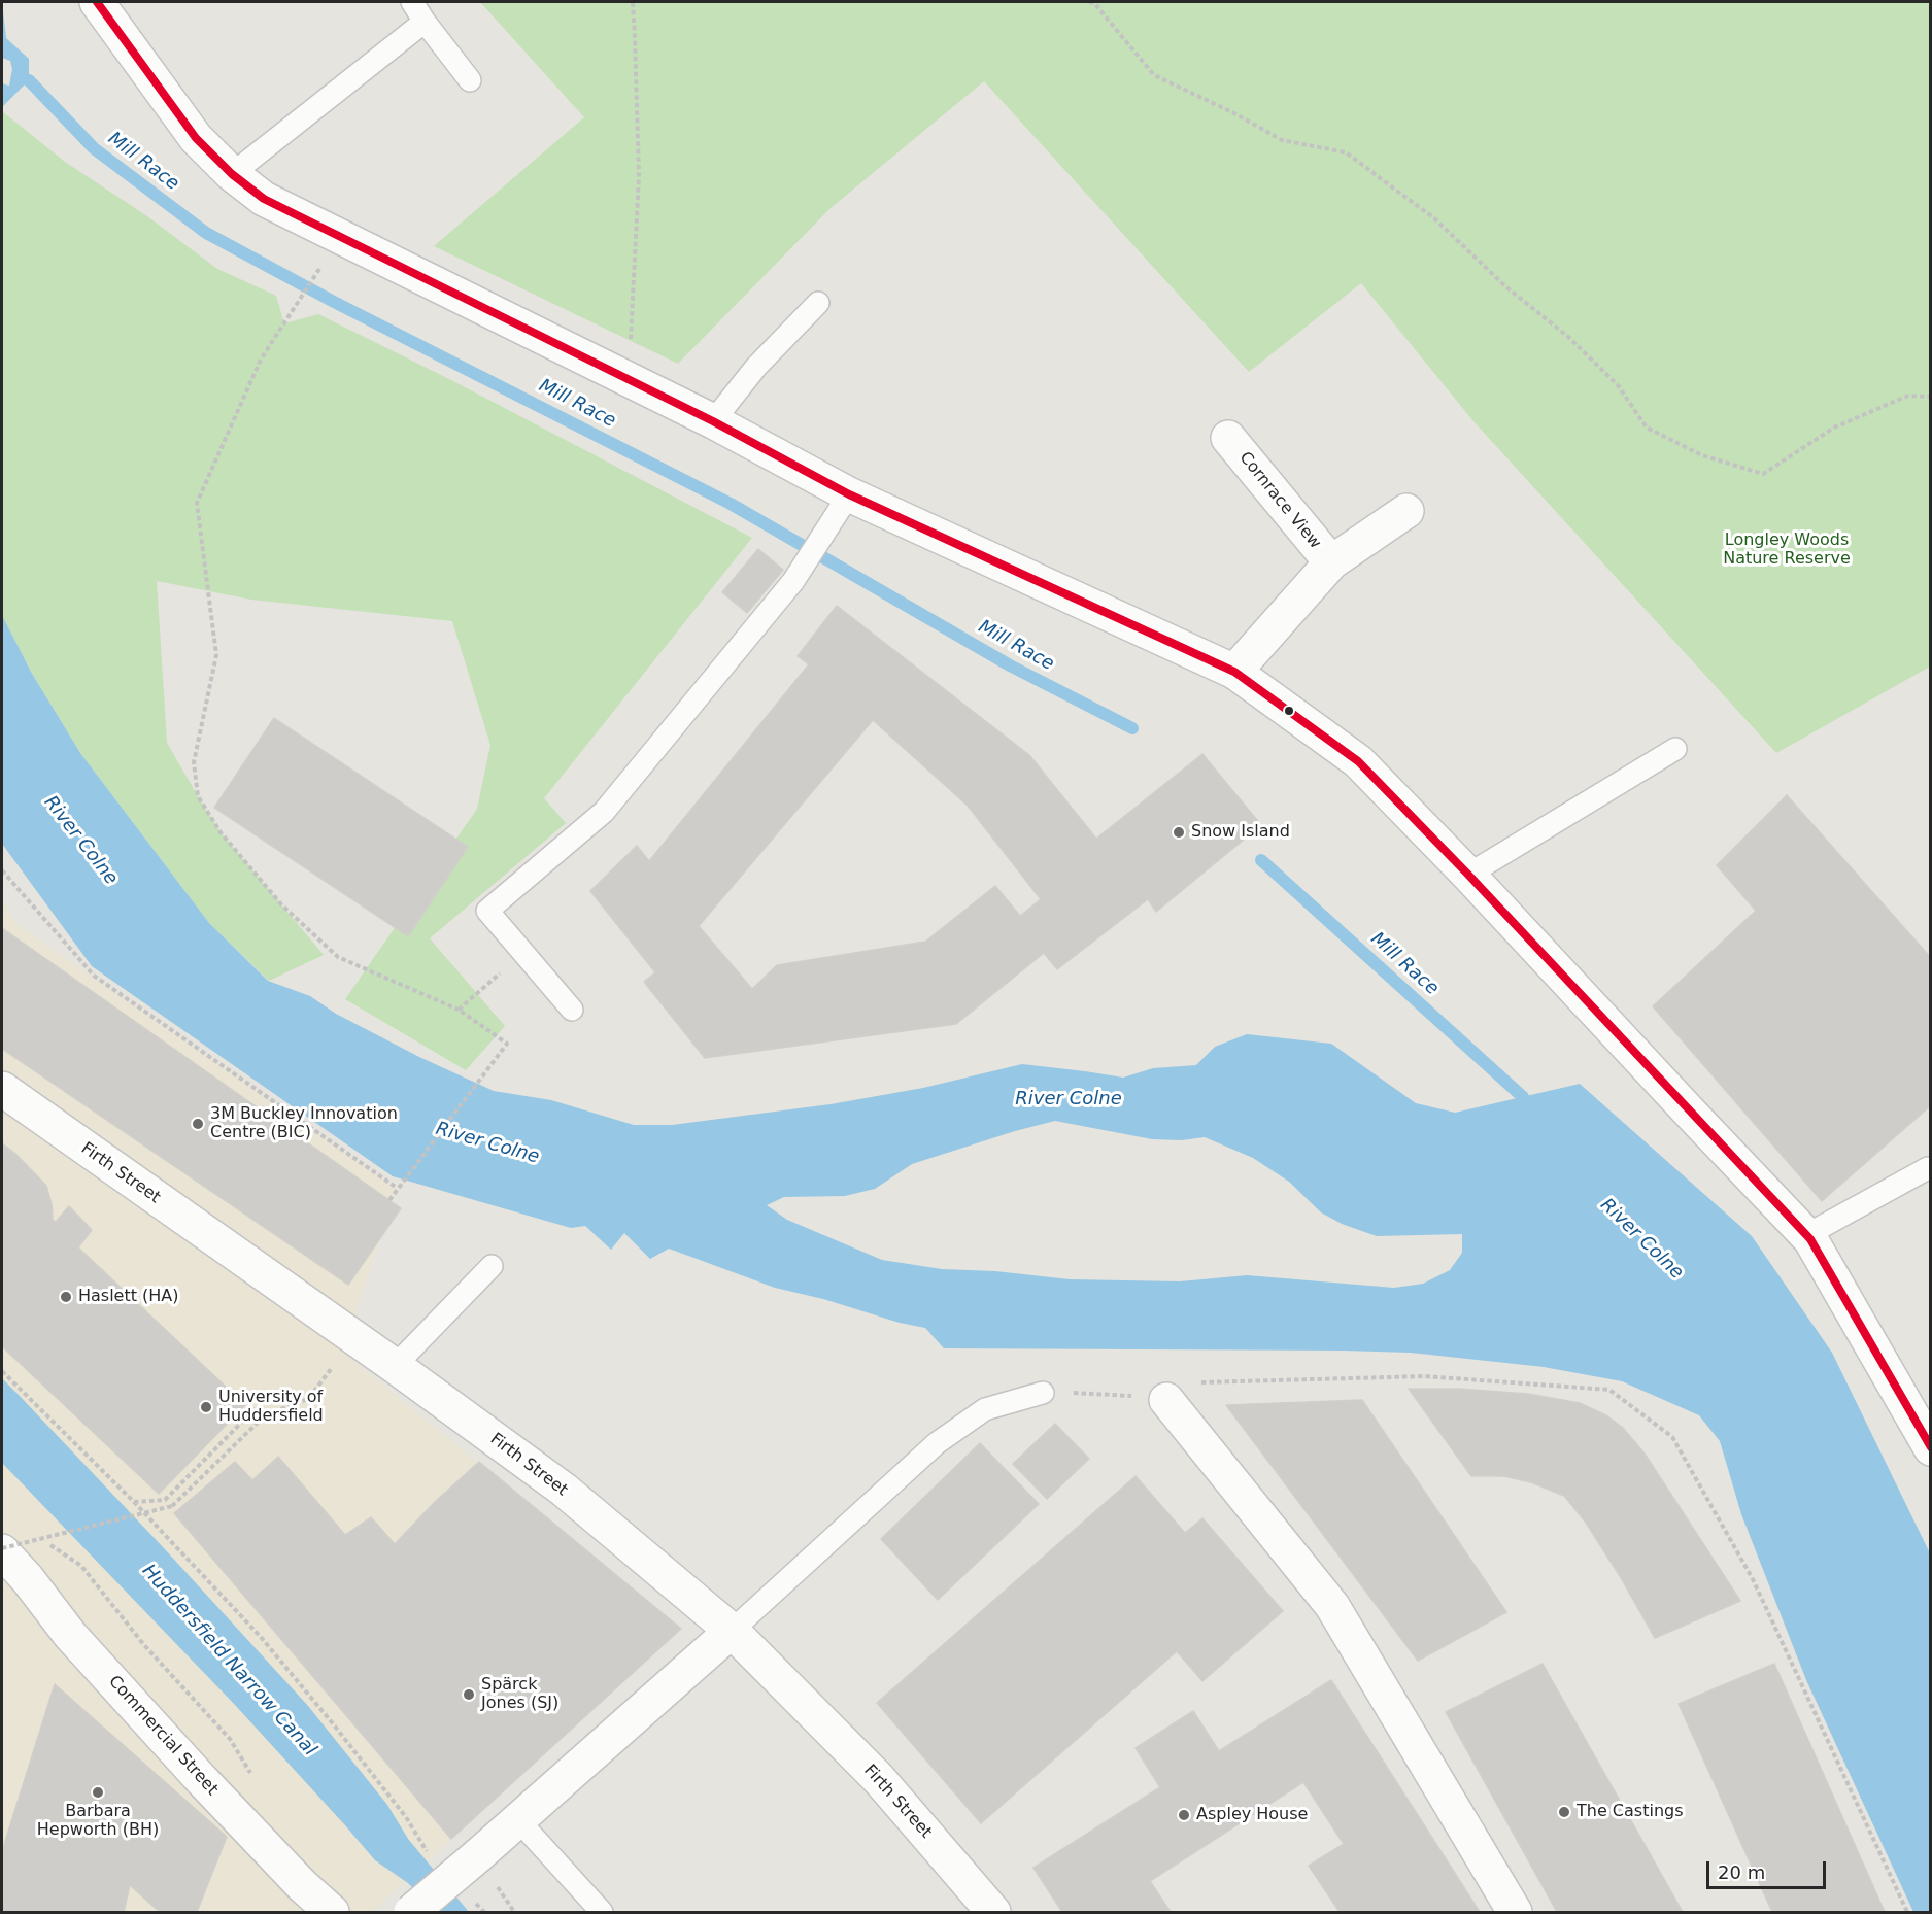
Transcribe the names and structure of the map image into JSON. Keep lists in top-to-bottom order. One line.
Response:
{"streets":{"street":["Cornrace View","Firth Street","Commercial Street"]},"water":["Mill Race","River Colne","Huddersfield Narrow Canal"],"parks":["Longley Woods Nature Reserve"],"places":["Snow Island","3M Buckley Innovation Centre (BIC)","Haslett (HA)","University of Huddersfield","Spärck Jones (SJ)","Barbara Hepworth (BH)","The Castings","Aspley House"],"scale_bar":"20 m"}
